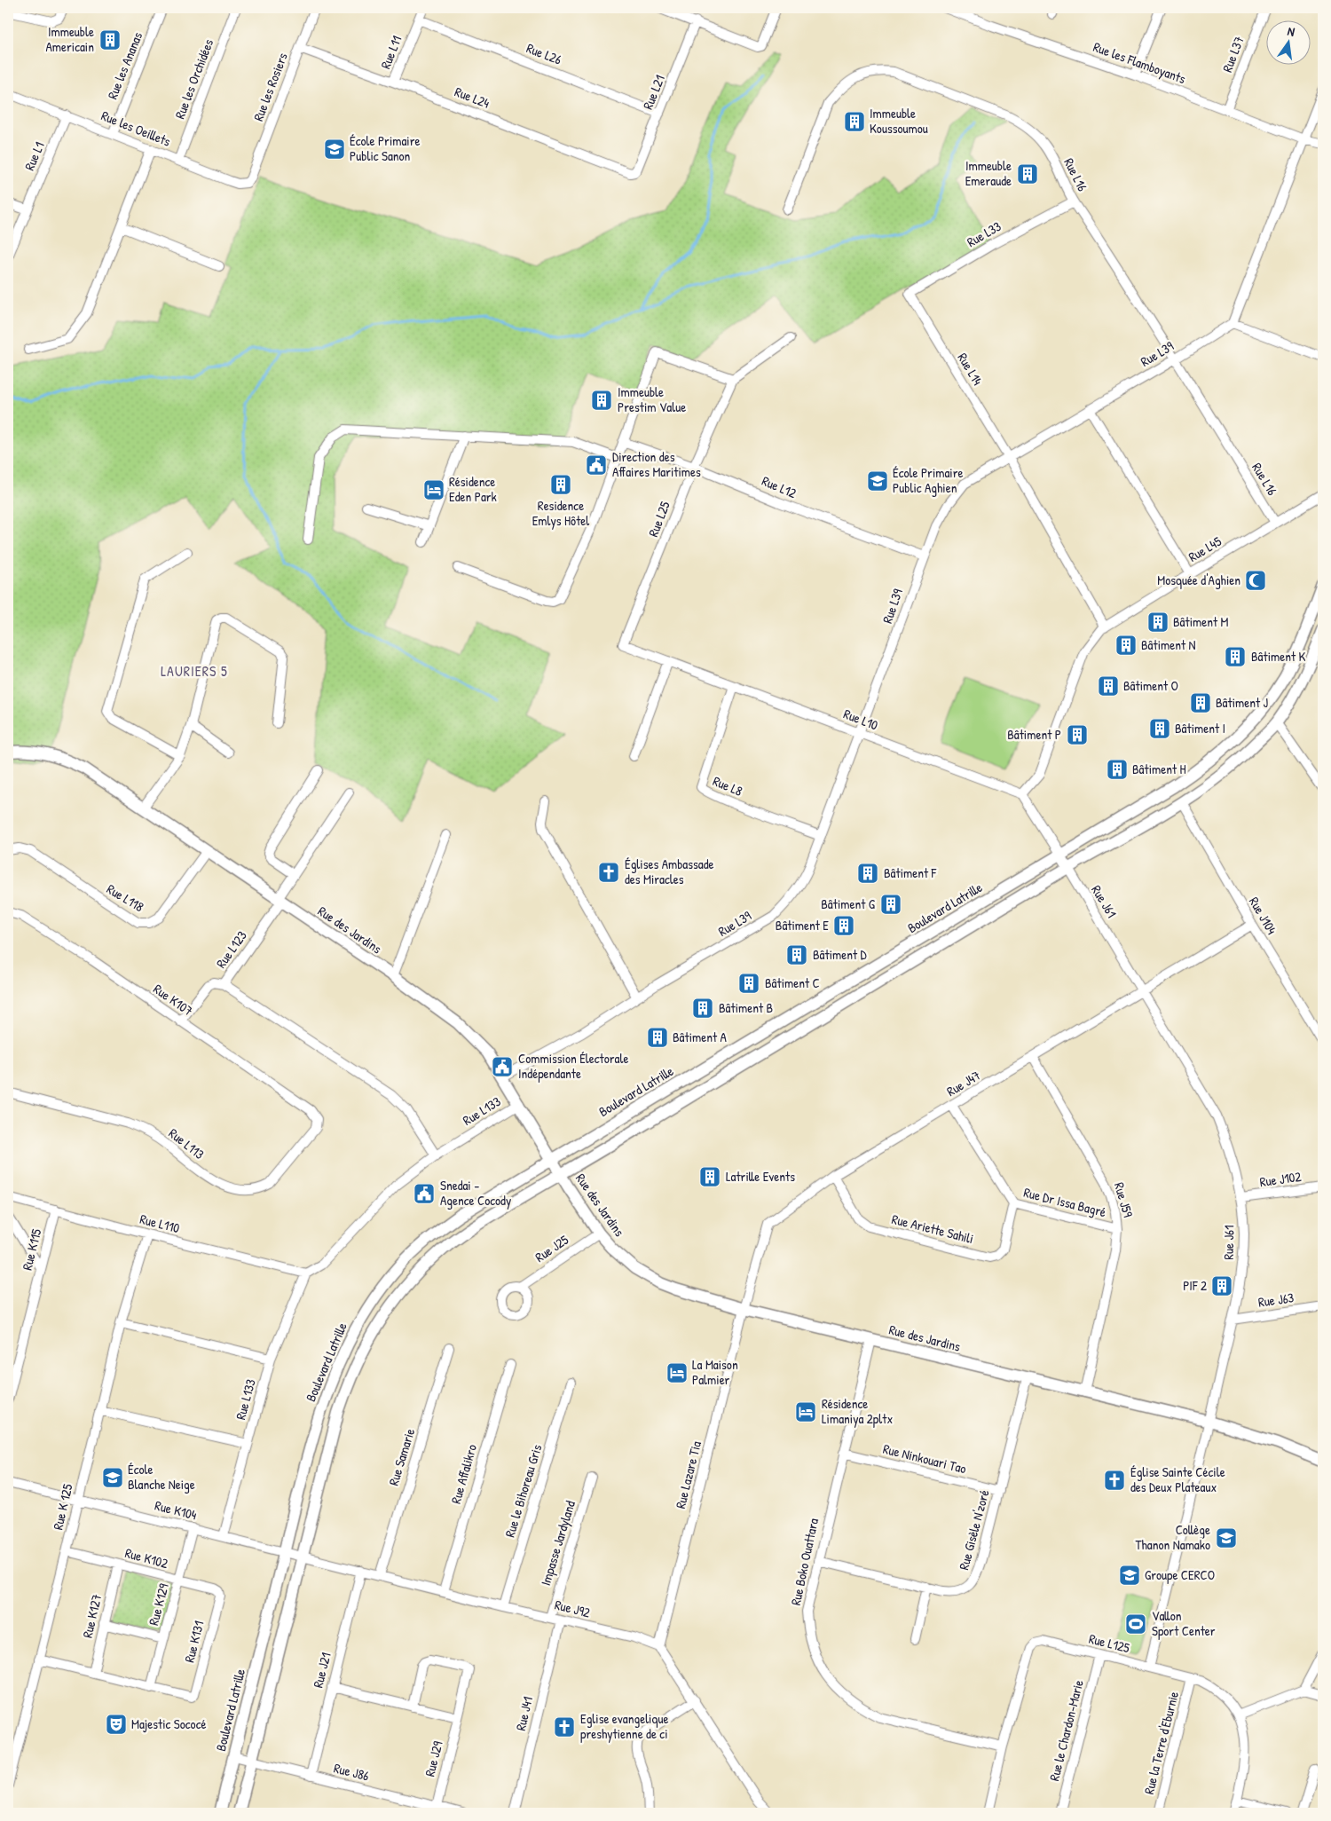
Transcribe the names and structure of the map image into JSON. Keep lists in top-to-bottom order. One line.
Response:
{"streets":{"main road":["Boulevard Latrille","Rue des Jardins"],"street":["Rue L11","Rue L26","Rue L37","Rue les Flamboyants","Rue les Ananas","Rue les Orchidées","Rue les Rosiers","Rue L21","Rue L24","Rue les Oeillets","Rue L1","Rue L16","Rue L33","Rue L39","Rue L14","Rue L12","Rue L25","Rue L45","Rue L10","Rue L8","Rue L118","Rue J61","Rue J104","Rue L123","Rue K107","Rue J47","Rue L133","Rue L113","Rue J102","Rue J59","Rue Dr Issa Bagré","Rue L110","Rue Ariette Sahili","Rue J25","Rue K115","Rue J63","Rue Samarie","Rue Ninkouari Tao","Rue Affalikro","Rue Lazare Tia","Rue le Bihoreau Gris","Rue K 125","Rue K104","Rue Gisèle N'zoré","Impasse Jardyland","Rue K102","Rue Boko Ouattara","Rue K129","Rue J92","Rue K127","Rue K131","Rue L125","Rue J21","Rue J41","Rue le Chardon-Marie","Rue la Terre d'Eburnie","Rue J29","Rue J86"]},"crossings":[["Rue L11","Rue L26"],["Rue L11","Rue L24"],["Rue L26","Rue L21"],["Rue L37","Rue les Flamboyants"],["Rue les Ananas","Rue les Oeillets"],["Rue les Orchidées","Rue les Oeillets"],["Rue les Rosiers","Rue L24"],["Rue les Rosiers","Rue les Oeillets"],["Rue L21","Rue L24"],["Rue les Oeillets","Rue L1"],["Rue L16","Rue L33"],["Rue L16","Rue L39"],["Rue L16","Rue L45"],["Rue L33","Rue L14"],["Rue L39","Rue L14"],["Rue L39","Rue L12"],["Rue L39","Rue L10"],["Rue L39","Rue L8"],["Rue L39","Rue des Jardins"],["Rue L14","Rue L45"],["Rue L12","Rue L25"],["Rue L25","Rue L10"],["Rue L10","Rue L8"],["Rue L118","Rue des Jardins"],["Rue J61","Boulevard Latrille"],["Rue J61","Rue des Jardins"],["Rue J61","Rue J47"],["Rue J61","Rue J102"],["Rue J61","Rue J63"],["Rue J61","Rue L125"],["Boulevard Latrille","Rue J104"],["Boulevard Latrille","Rue des Jardins"],["Boulevard Latrille","Rue K104"],["Boulevard Latrille","Rue J92"],["Boulevard Latrille","Rue J86"],["Rue J104","Rue J47"],["Rue des Jardins","Rue L123"],["Rue des Jardins","Rue J47"],["Rue des Jardins","Rue L133"],["Rue des Jardins","Rue J59"],["Rue des Jardins","Rue J25"],["Rue des Jardins","Rue Lazare Tia"],["Rue des Jardins","Rue Gisèle N'zoré"],["Rue des Jardins","Rue Boko Ouattara"],["Rue L123","Rue K107"],["Rue K107","Rue L113"],["Rue J47","Rue J59"],["Rue J47","Rue Dr Issa Bagré"],["Rue J47","Rue Ariette Sahili"],["Rue J47","Rue Lazare Tia"],["Rue L133","Rue L110"],["Rue L133","Rue K104"],["Rue J59","Rue Dr Issa Bagré"],["Rue Dr Issa Bagré","Rue Ariette Sahili"],["Rue L110","Rue K115"],["Rue L110","Rue K 125"],["Rue Samarie","Rue J92"],["Rue Ninkouari Tao","Rue Gisèle N'zoré"],["Rue Ninkouari Tao","Rue Boko Ouattara"],["Rue Affalikro","Rue J92"],["Rue Lazare Tia","Rue J92"],["Rue le Bihoreau Gris","Rue J92"],["Rue K 125","Rue K104"],["Rue K 125","Rue K102"],["Rue K104","Rue K129"],["Rue K104","Rue J92"],["Rue Gisèle N'zoré","Rue Boko Ouattara"],["Impasse Jardyland","Rue J92"],["Rue K102","Rue K129"],["Rue K102","Rue K127"],["Rue K102","Rue K131"],["Rue Boko Ouattara","Rue L125"],["Rue K129","Rue K131"],["Rue J92","Rue J21"],["Rue J92","Rue J41"],["Rue L125","Rue le Chardon-Marie"],["Rue L125","Rue la Terre d'Eburnie"],["Rue J21","Rue J86"],["Rue J29","Rue J86"]],"districts":["LAURIERS 5"],"places":{"building":["Immeuble Americain","Immeuble Koussoumou","Immeuble Emeraude","Immeuble Prestim Value","Residence Emlys Hôtel","Bâtiment M","Bâtiment N","Bâtiment K","Bâtiment O","Bâtiment J","Bâtiment I","Bâtiment P","Bâtiment H","Bâtiment F","Bâtiment G","Bâtiment E","Bâtiment D","Bâtiment C","Bâtiment B","Bâtiment A","Latrille Events","PIF 2"],"school or university":["École Primaire Public Sanon","École Primaire Public Aghien","École Blanche Neige","Collège Thanon Namako","Groupe CERCO"],"public building":["Direction des Affaires Maritimes","Commission Électorale Indépendante","Snedai - Agence Cocody"],"hotel":["Résidence Eden Park","La Maison Palmier","Résidence Limaniya 2pltx"],"mosque":["Mosquée d'Aghien"],"church":["Églises Ambassade des Miracles","Église Sainte Cécile des Deux Plateaux","Eglise evangelique preshytienne de ci"],"sports":["Vallon Sport Center"],"theatre":["Majestic Sococé"]},"north":"top"}
